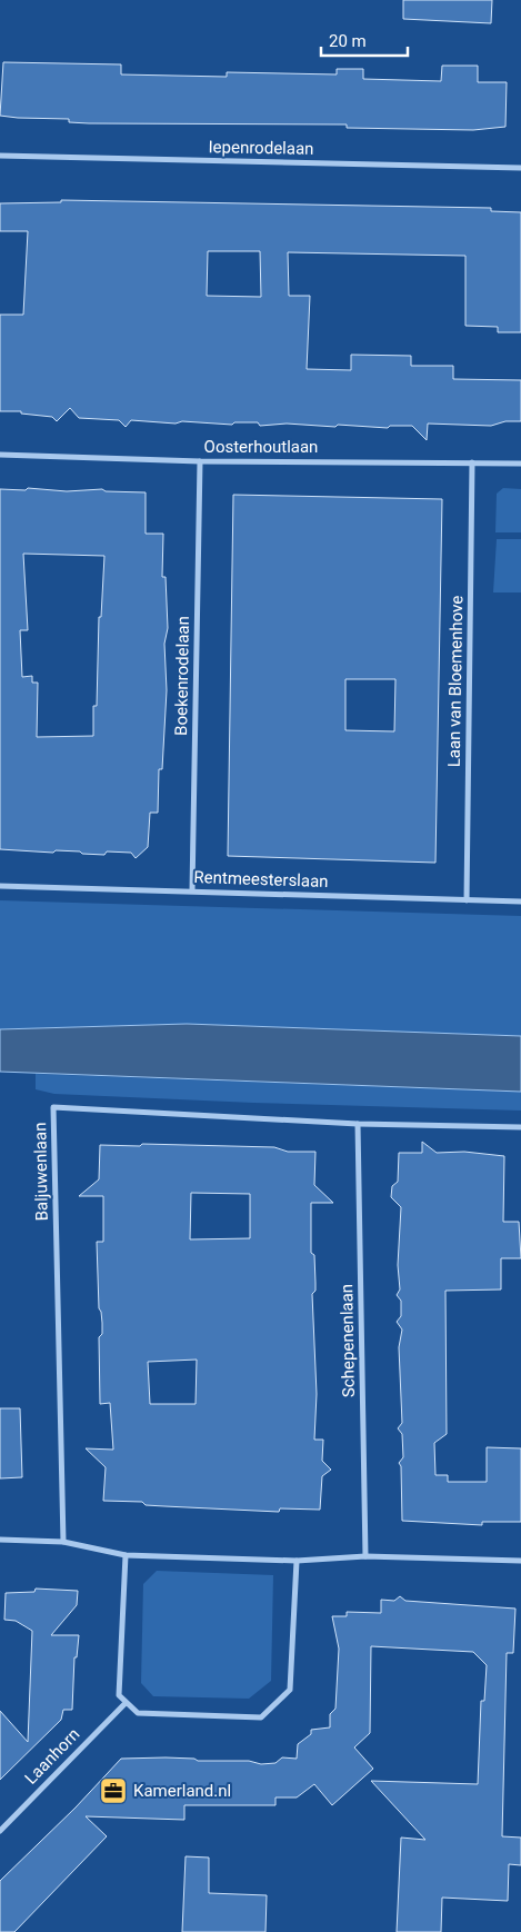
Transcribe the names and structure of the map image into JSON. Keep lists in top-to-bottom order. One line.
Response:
{"streets":{"street":["Iepenrodelaan","Oosterhoutlaan","Boekenrodelaan","Laan van Bloemenhove","Rentmeesterslaan","Baljuwenlaan","Schepenenlaan","Laanhorn"]},"crossings":[["Oosterhoutlaan","Boekenrodelaan"],["Oosterhoutlaan","Laan van Bloemenhove"],["Boekenrodelaan","Rentmeesterslaan"],["Laan van Bloemenhove","Rentmeesterslaan"],["Baljuwenlaan","Schepenenlaan"]],"places":{"office":["Kamerland.nl"]},"scale_bar":"20 m"}
